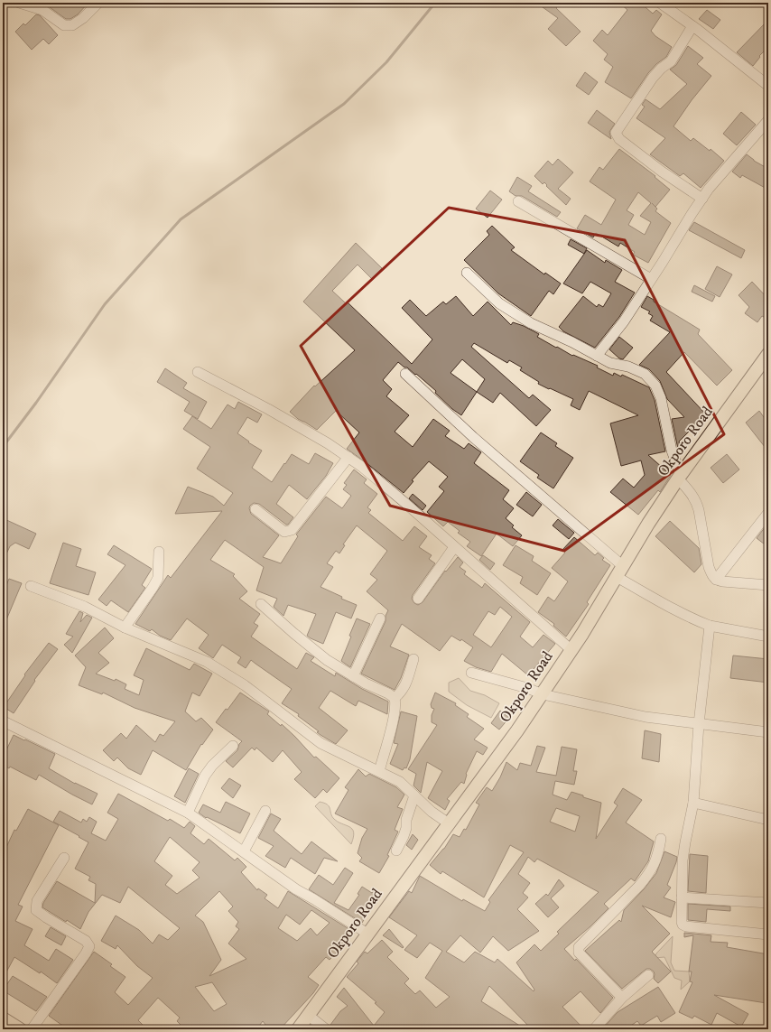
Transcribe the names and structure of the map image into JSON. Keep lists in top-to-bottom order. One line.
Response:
{"streets":{"main road":["Okporo Road"]}}
